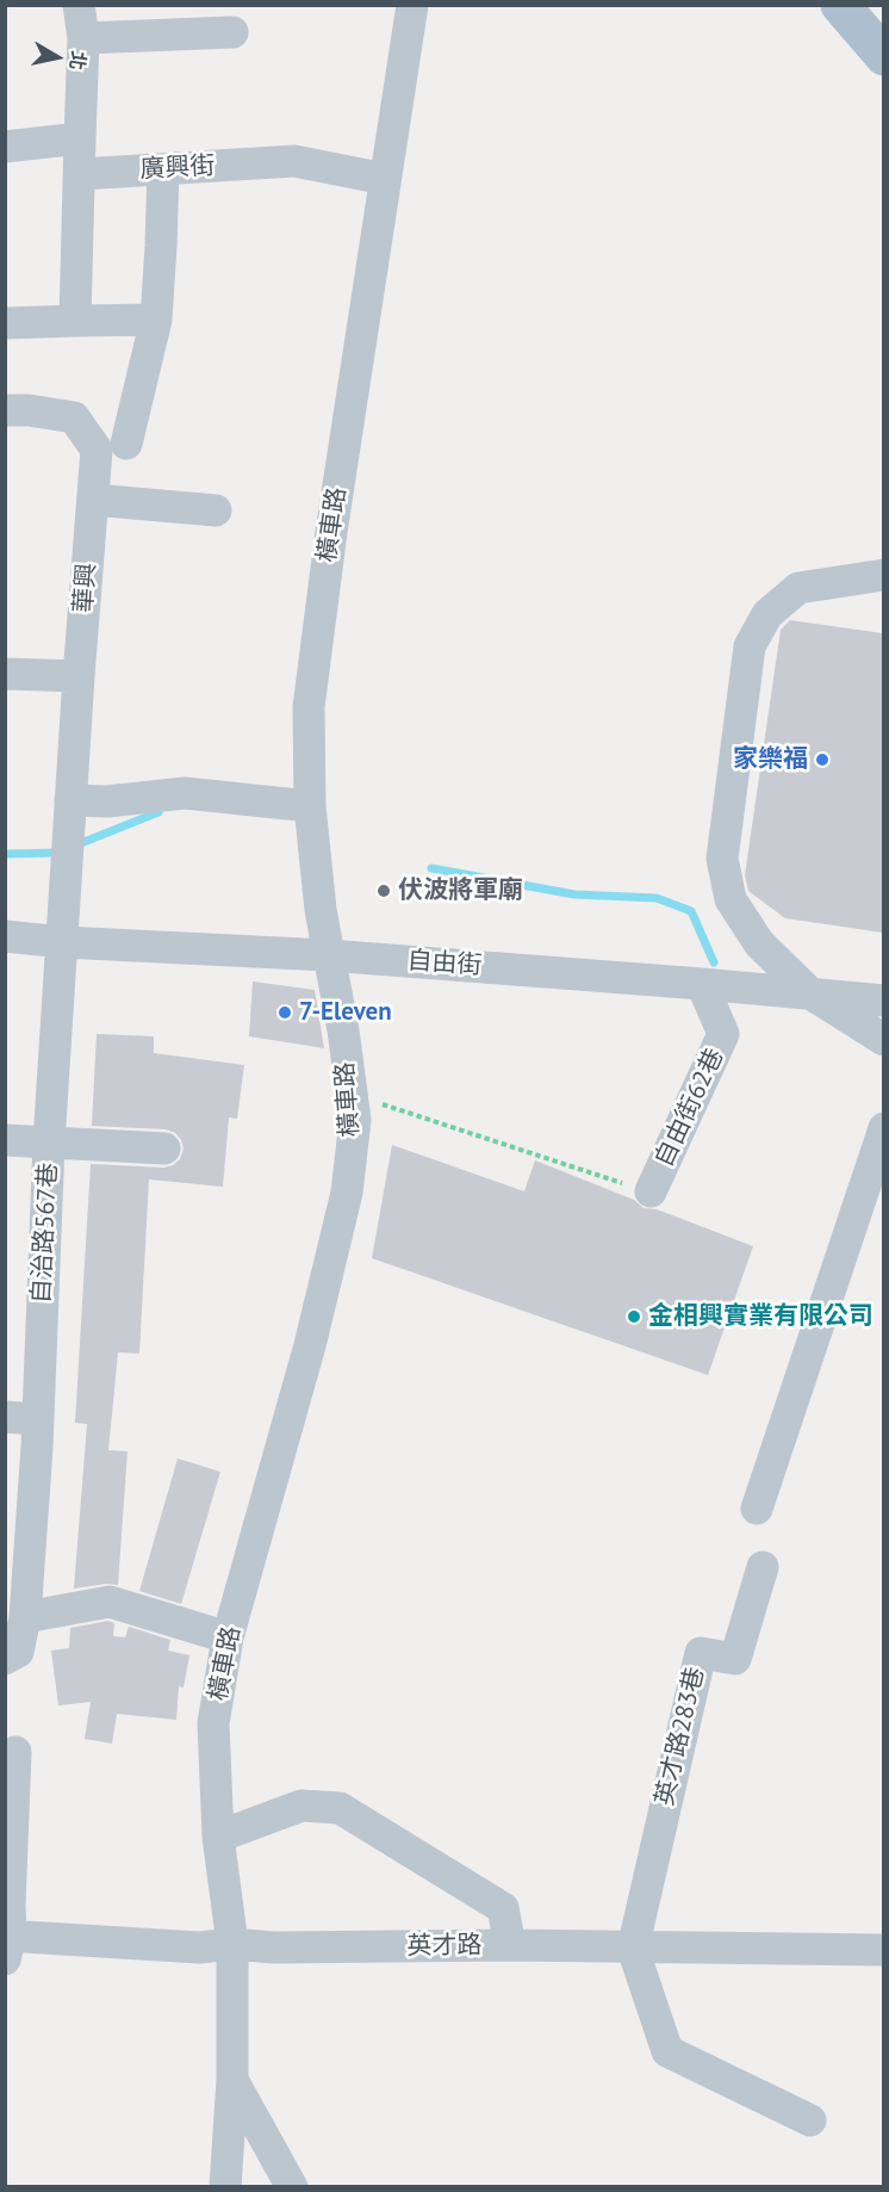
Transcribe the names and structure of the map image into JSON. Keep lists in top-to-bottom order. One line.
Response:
{"streets":{"street":["廣興街","橫車路","華興","自由街","自由街62巷","自治路567巷","英才路283巷","英才路"]},"crossings":[["廣興街","橫車路"],["橫車路","自由街"],["橫車路","英才路"],["華興","自治路567巷"],["自由街","自由街62巷"],["自由街","自治路567巷"],["英才路283巷","英才路"]],"places":["家樂福","伏波將軍廟","7-Eleven","金相興實業有限公司"],"north":"right"}
